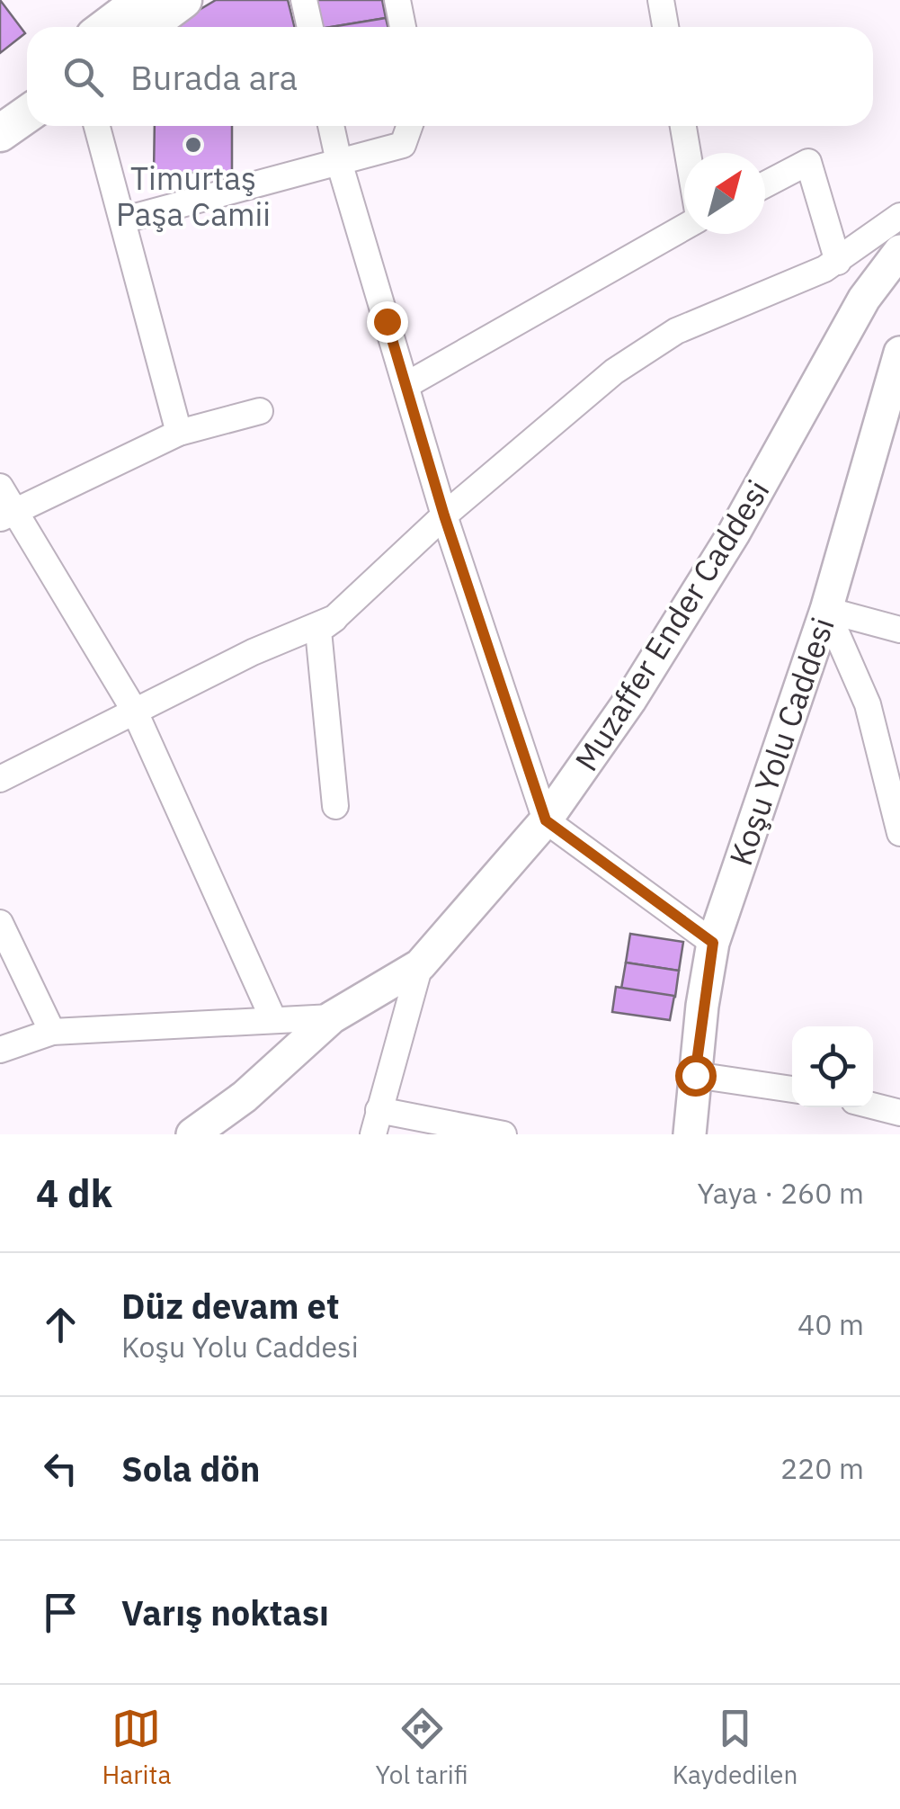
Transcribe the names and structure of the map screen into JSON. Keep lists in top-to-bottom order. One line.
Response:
{"streets":{"street":["Muzaffer Ender Caddesi","Koşu Yolu Caddesi"]},"places":["Timurtaş Paşa Camii"],"north":"top right","page":{"search":"Burada ara","heading":["4 dk","Yaya · 260 m"],"list":[["Düz devam et","Koşu Yolu Caddesi","40 m"],["Sola dön","220 m"],"Varış noktası"],"nav":["Harita","Yol tarifi","Kaydedilen"]}}
